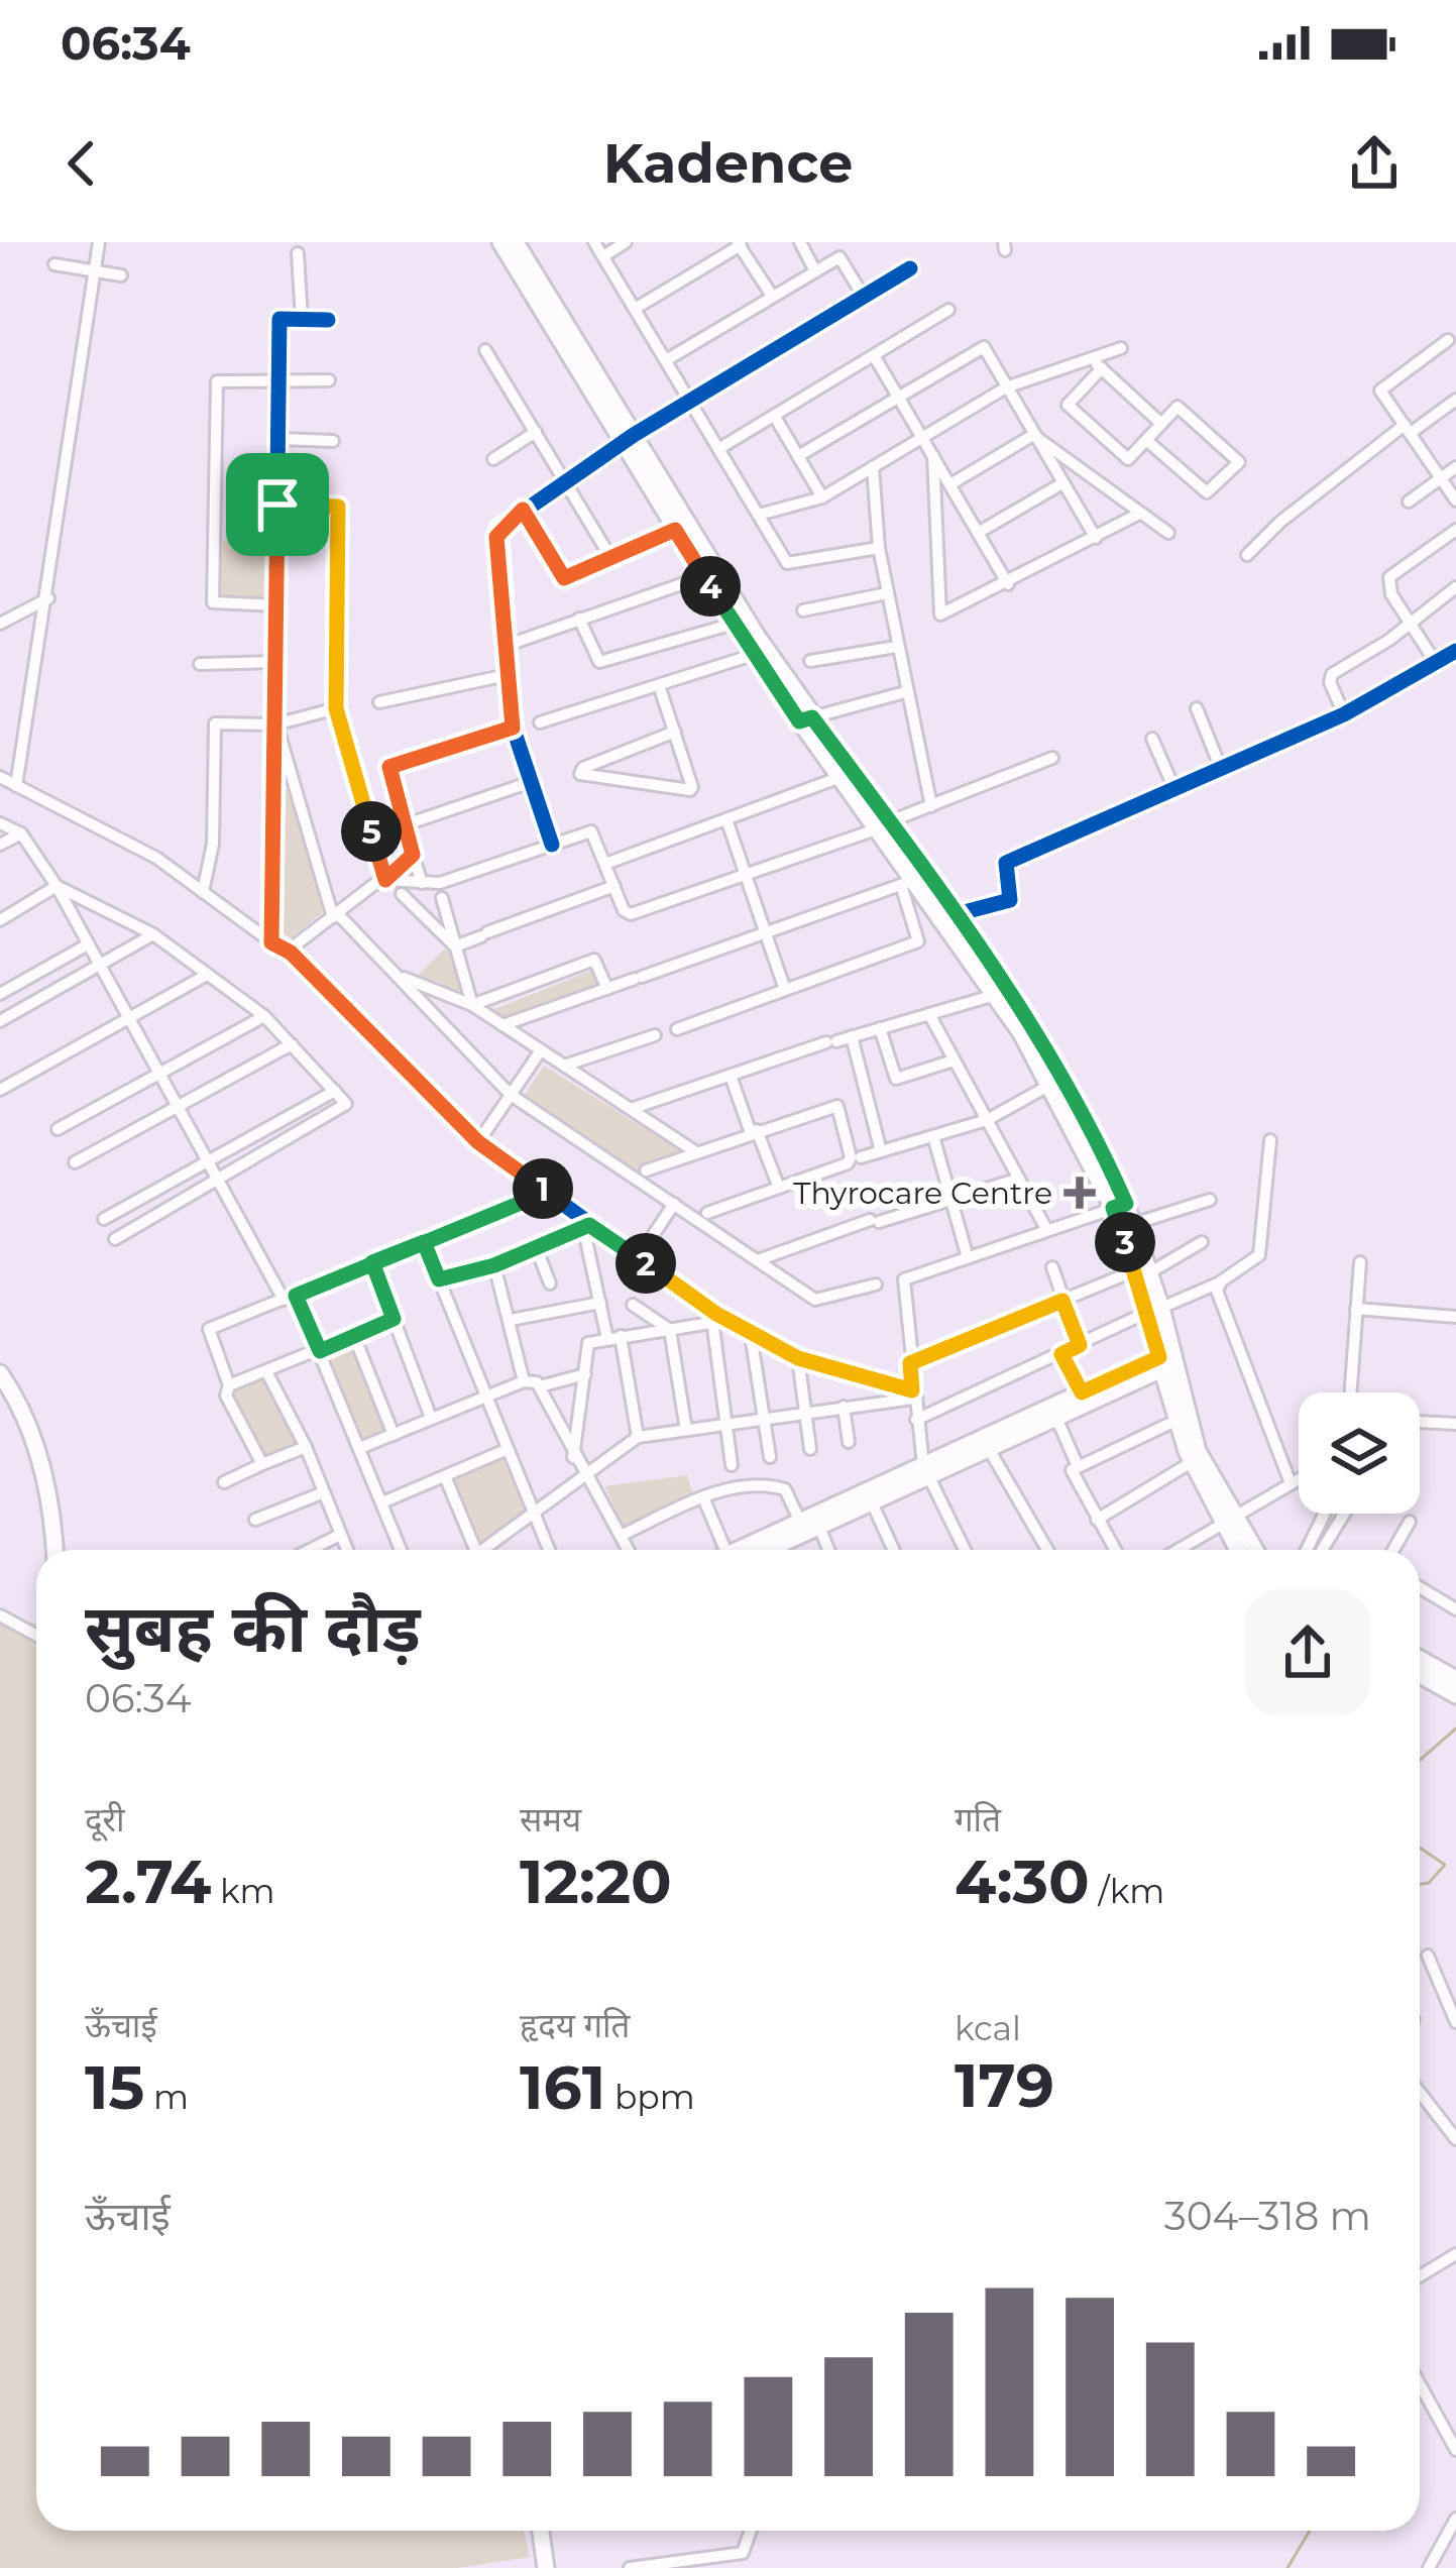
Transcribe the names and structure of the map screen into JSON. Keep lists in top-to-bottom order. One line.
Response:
{"places":{"health":["Thyrocare Centre"]},"page":{"status":"06:34","header":"Kadence","pins":["4","5","1","3","2"],"heading":["सुबह की दौड़","06:34"],"stats":[["दूरी","2.74 km"],["समय","12:20"],["गति","4:30 /km"],["ऊँचाई","15 m"],["हृदय गति","161 bpm"],["kcal","179"]],"chart":["ऊँचाई","304–318 m"]}}
